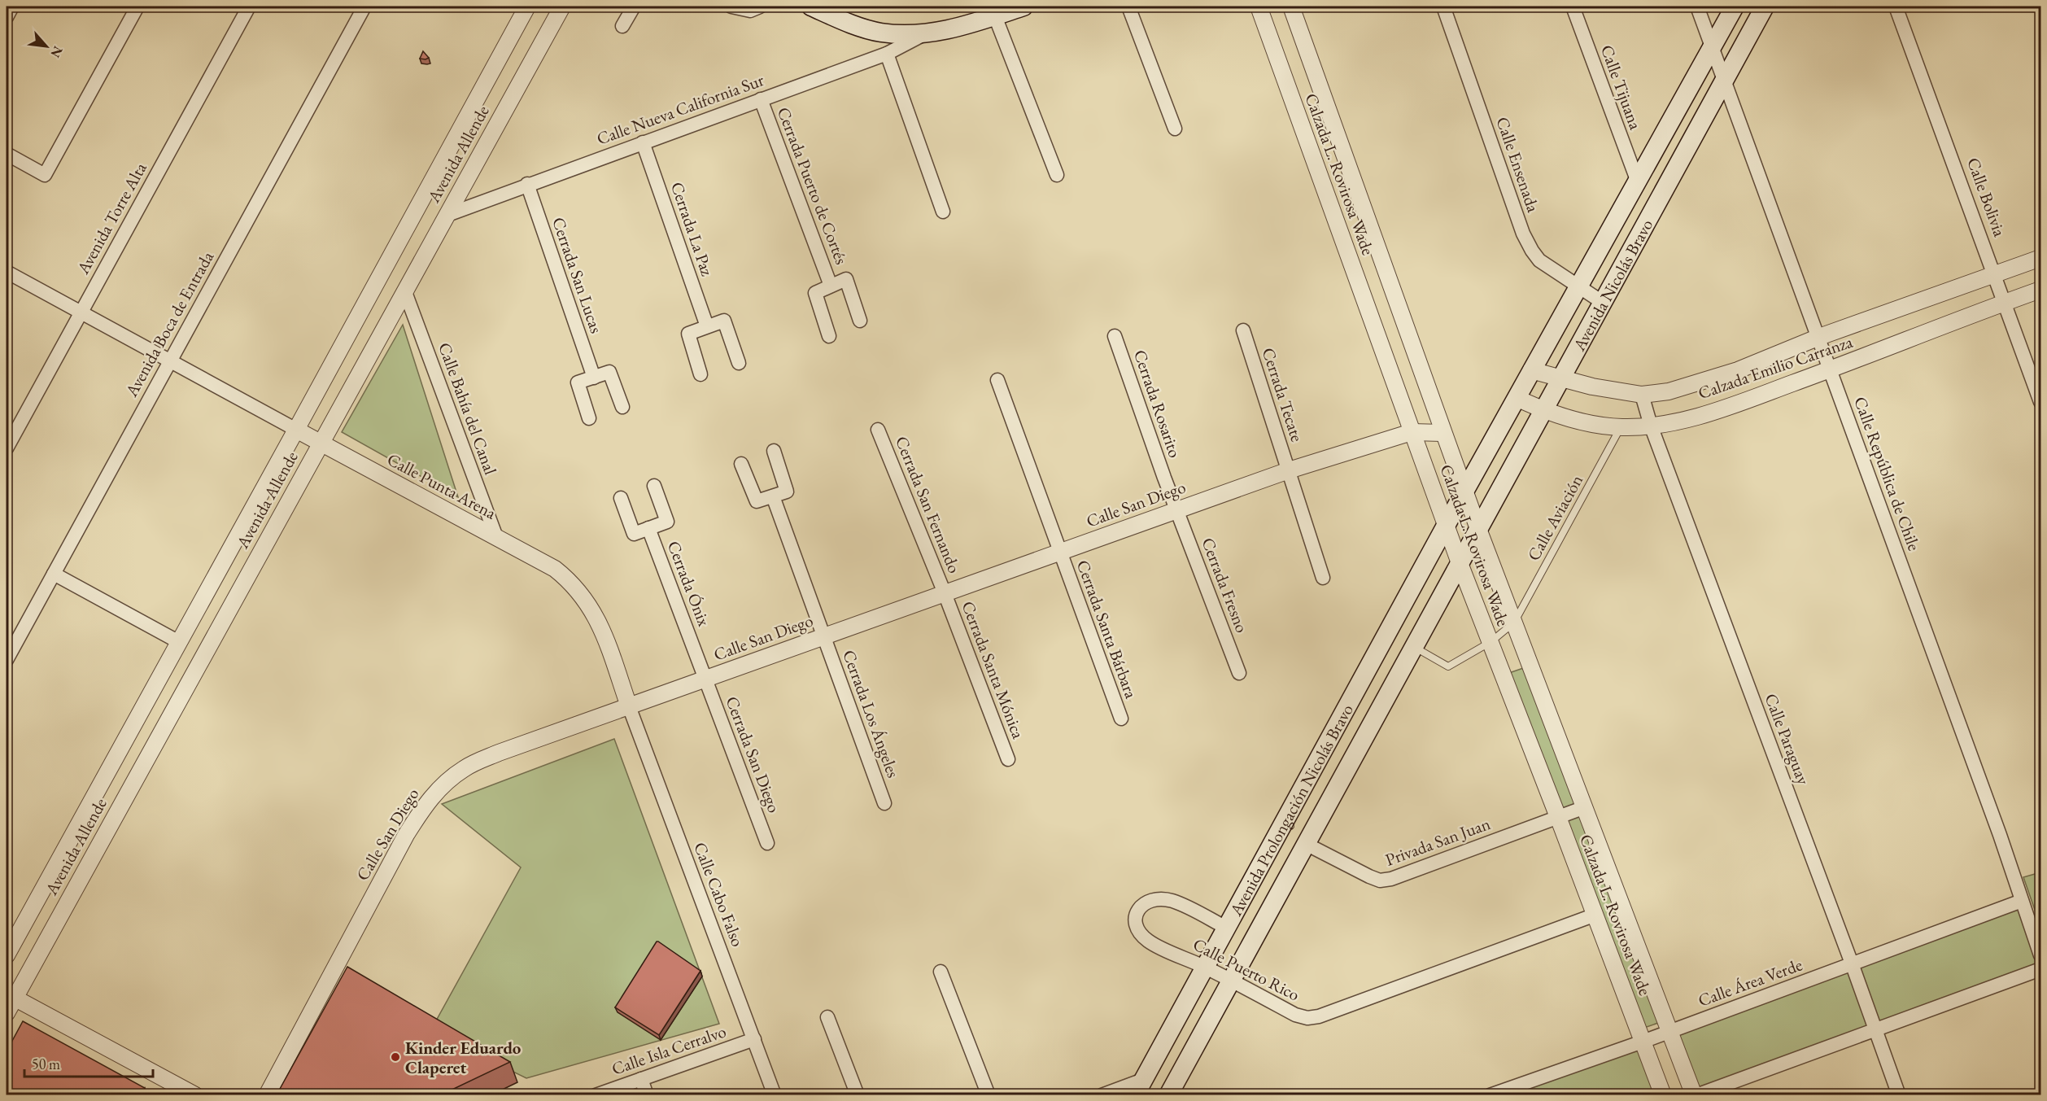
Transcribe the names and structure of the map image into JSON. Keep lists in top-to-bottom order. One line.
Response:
{"streets":{"main road":["Avenida Nicolás Bravo","Avenida Prolongación Nicolás Bravo"],"street":["Calle Tijuana","Calle Nueva California Sur","Avenida Allende","Calle Ensenada","Calzada L. Rovirosa Wade","Cerrada Puerto de Cortés","Calle Bolivia","Avenida Torre Alta","Cerrada La Paz","Cerrada San Lucas","Avenida Boca de Entrada","Calzada Emilio Carranza","Cerrada Tecate","Cerrada Rosarito","Calle Bahía del Canal","Calle República de Chile","Calle Punta Arena","Calle San Diego","Cerrada San Fernando","Cerrada Ónix","Cerrada Fresno","Cerrada Santa Bárbara","Cerrada Santa Mónica","Cerrada Los Ángeles","Calle Paraguay","Cerrada San Diego","Privada San Juan","Calle Cabo Falso","Calle Puerto Rico","Calle Área Verde","Calle Isla Cerralvo"],"lane":["Calle Aviación"]},"crossings":[["Calle Tijuana","Avenida Nicolás Bravo"],["Calle Nueva California Sur","Avenida Allende"],["Calle Nueva California Sur","Cerrada Puerto de Cortés"],["Calle Nueva California Sur","Cerrada La Paz"],["Calle Nueva California Sur","Cerrada San Lucas"],["Avenida Allende","Calle Bahía del Canal"],["Avenida Allende","Calle Punta Arena"],["Calle Ensenada","Avenida Nicolás Bravo"],["Calzada L. Rovirosa Wade","Avenida Nicolás Bravo"],["Calzada L. Rovirosa Wade","Calle San Diego"],["Calzada L. Rovirosa Wade","Calle Aviación"],["Calzada L. Rovirosa Wade","Avenida Prolongación Nicolás Bravo"],["Calzada L. Rovirosa Wade","Privada San Juan"],["Calzada L. Rovirosa Wade","Calle Puerto Rico"],["Calzada L. Rovirosa Wade","Calle Área Verde"],["Calle Bolivia","Calzada Emilio Carranza"],["Avenida Torre Alta","Calle Punta Arena"],["Avenida Nicolás Bravo","Calzada Emilio Carranza"],["Avenida Nicolás Bravo","Calle República de Chile"],["Avenida Nicolás Bravo","Avenida Prolongación Nicolás Bravo"],["Avenida Boca de Entrada","Calle Punta Arena"],["Calzada Emilio Carranza","Calle República de Chile"],["Calzada Emilio Carranza","Calle Aviación"],["Calzada Emilio Carranza","Calle Paraguay"],["Cerrada Tecate","Calle San Diego"],["Cerrada Rosarito","Calle San Diego"],["Cerrada Rosarito","Cerrada Fresno"],["Calle Bahía del Canal","Calle Punta Arena"],["Calle República de Chile","Calle Área Verde"],["Calle Punta Arena","Calle San Diego"],["Calle Punta Arena","Calle Cabo Falso"],["Calle San Diego","Cerrada San Fernando"],["Calle San Diego","Cerrada Ónix"],["Calle San Diego","Cerrada Fresno"],["Calle San Diego","Cerrada Santa Bárbara"],["Calle San Diego","Cerrada Santa Mónica"],["Calle San Diego","Cerrada Los Ángeles"],["Calle San Diego","Cerrada San Diego"],["Calle San Diego","Calle Cabo Falso"],["Cerrada San Fernando","Cerrada Santa Mónica"],["Cerrada Ónix","Cerrada San Diego"],["Calle Paraguay","Calle Área Verde"],["Avenida Prolongación Nicolás Bravo","Privada San Juan"],["Avenida Prolongación Nicolás Bravo","Calle Puerto Rico"],["Calle Cabo Falso","Calle Isla Cerralvo"]],"places":["Kinder Eduardo Claperet"],"scale_bar":"50 m","north":"bottom right"}
